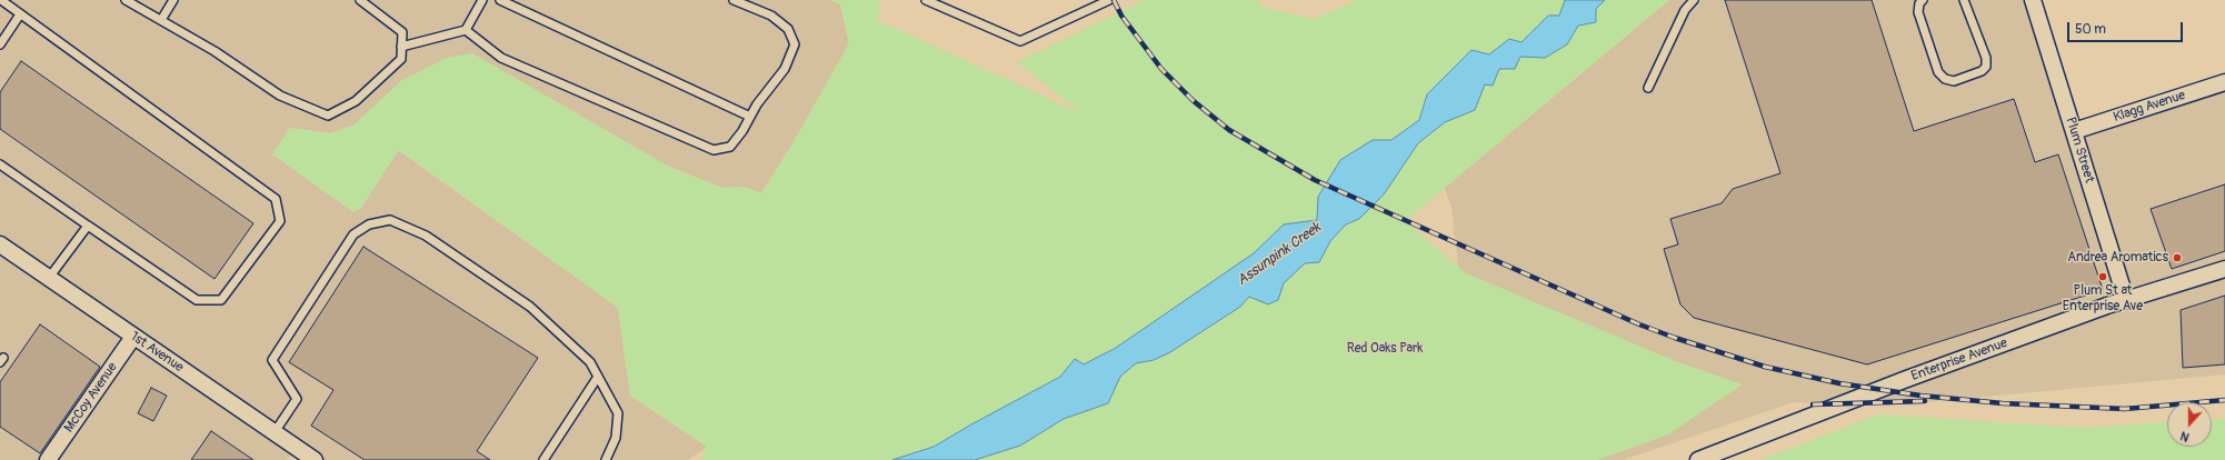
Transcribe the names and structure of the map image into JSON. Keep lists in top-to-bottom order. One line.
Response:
{"streets":{"street":["Klagg Avenue","Plum Street","1st Avenue","Enterprise Avenue","McCoy Avenue"]},"crossings":[["Klagg Avenue","Plum Street"],["Plum Street","Enterprise Avenue"],["1st Avenue","McCoy Avenue"]],"water":["Assunpink Creek"],"parks":["Red Oaks Park"],"places":["Andrea Aromatics","Plum St at Enterprise Ave"],"scale_bar":"50 m","north":"bottom"}
